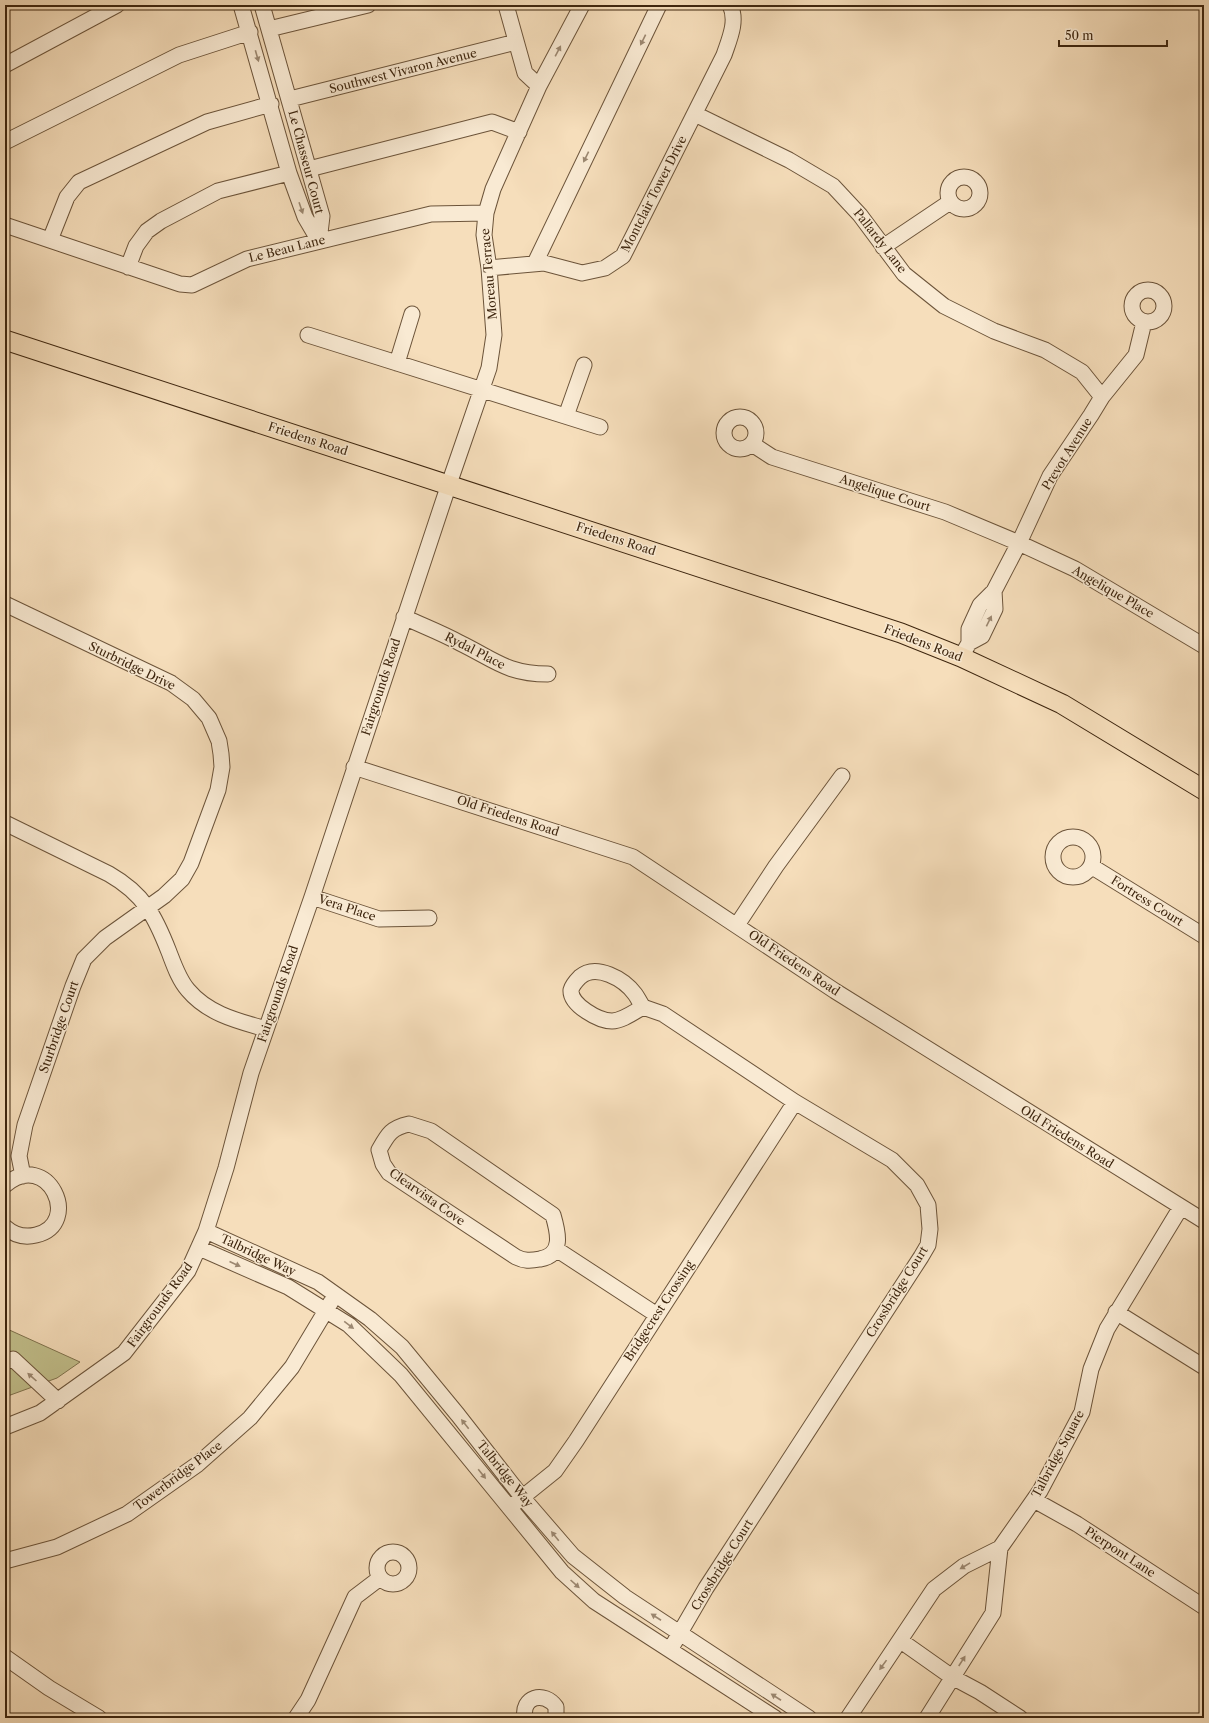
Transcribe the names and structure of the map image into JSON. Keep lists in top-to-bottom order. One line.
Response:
{"streets":{"main road":["Friedens Road"],"street":["Southwest Vivaron Avenue","Le Chasseur Court","Montclair Tower Drive","Pallardy Lane","Le Beau Lane","Moreau Terrace","Prevot Avenue","Angelique Court","Angelique Place","Rydal Place","Sturbridge Drive","Fairgrounds Road","Old Friedens Road","Fortress Court","Vera Place","Sturbridge Court","Clearvista Cove","Talbridge Way","Crossbridge Court","Bridgecrest Crossing","Talbridge Square","Towerbridge Place","Pierpont Lane"]},"crossings":[["Southwest Vivaron Avenue","Le Chasseur Court"],["Le Chasseur Court","Le Beau Lane"],["Montclair Tower Drive","Pallardy Lane"],["Montclair Tower Drive","Moreau Terrace"],["Pallardy Lane","Prevot Avenue"],["Le Beau Lane","Moreau Terrace"],["Moreau Terrace","Friedens Road"],["Moreau Terrace","Fairgrounds Road"],["Friedens Road","Prevot Avenue"],["Friedens Road","Fairgrounds Road"],["Prevot Avenue","Angelique Court"],["Prevot Avenue","Angelique Place"],["Angelique Court","Angelique Place"],["Rydal Place","Fairgrounds Road"],["Sturbridge Drive","Sturbridge Court"],["Fairgrounds Road","Old Friedens Road"],["Fairgrounds Road","Vera Place"],["Fairgrounds Road","Talbridge Way"],["Old Friedens Road","Talbridge Square"],["Talbridge Way","Crossbridge Court"],["Talbridge Way","Bridgecrest Crossing"],["Talbridge Way","Towerbridge Place"],["Crossbridge Court","Bridgecrest Crossing"],["Talbridge Square","Pierpont Lane"]],"scale_bar":"50 m"}
